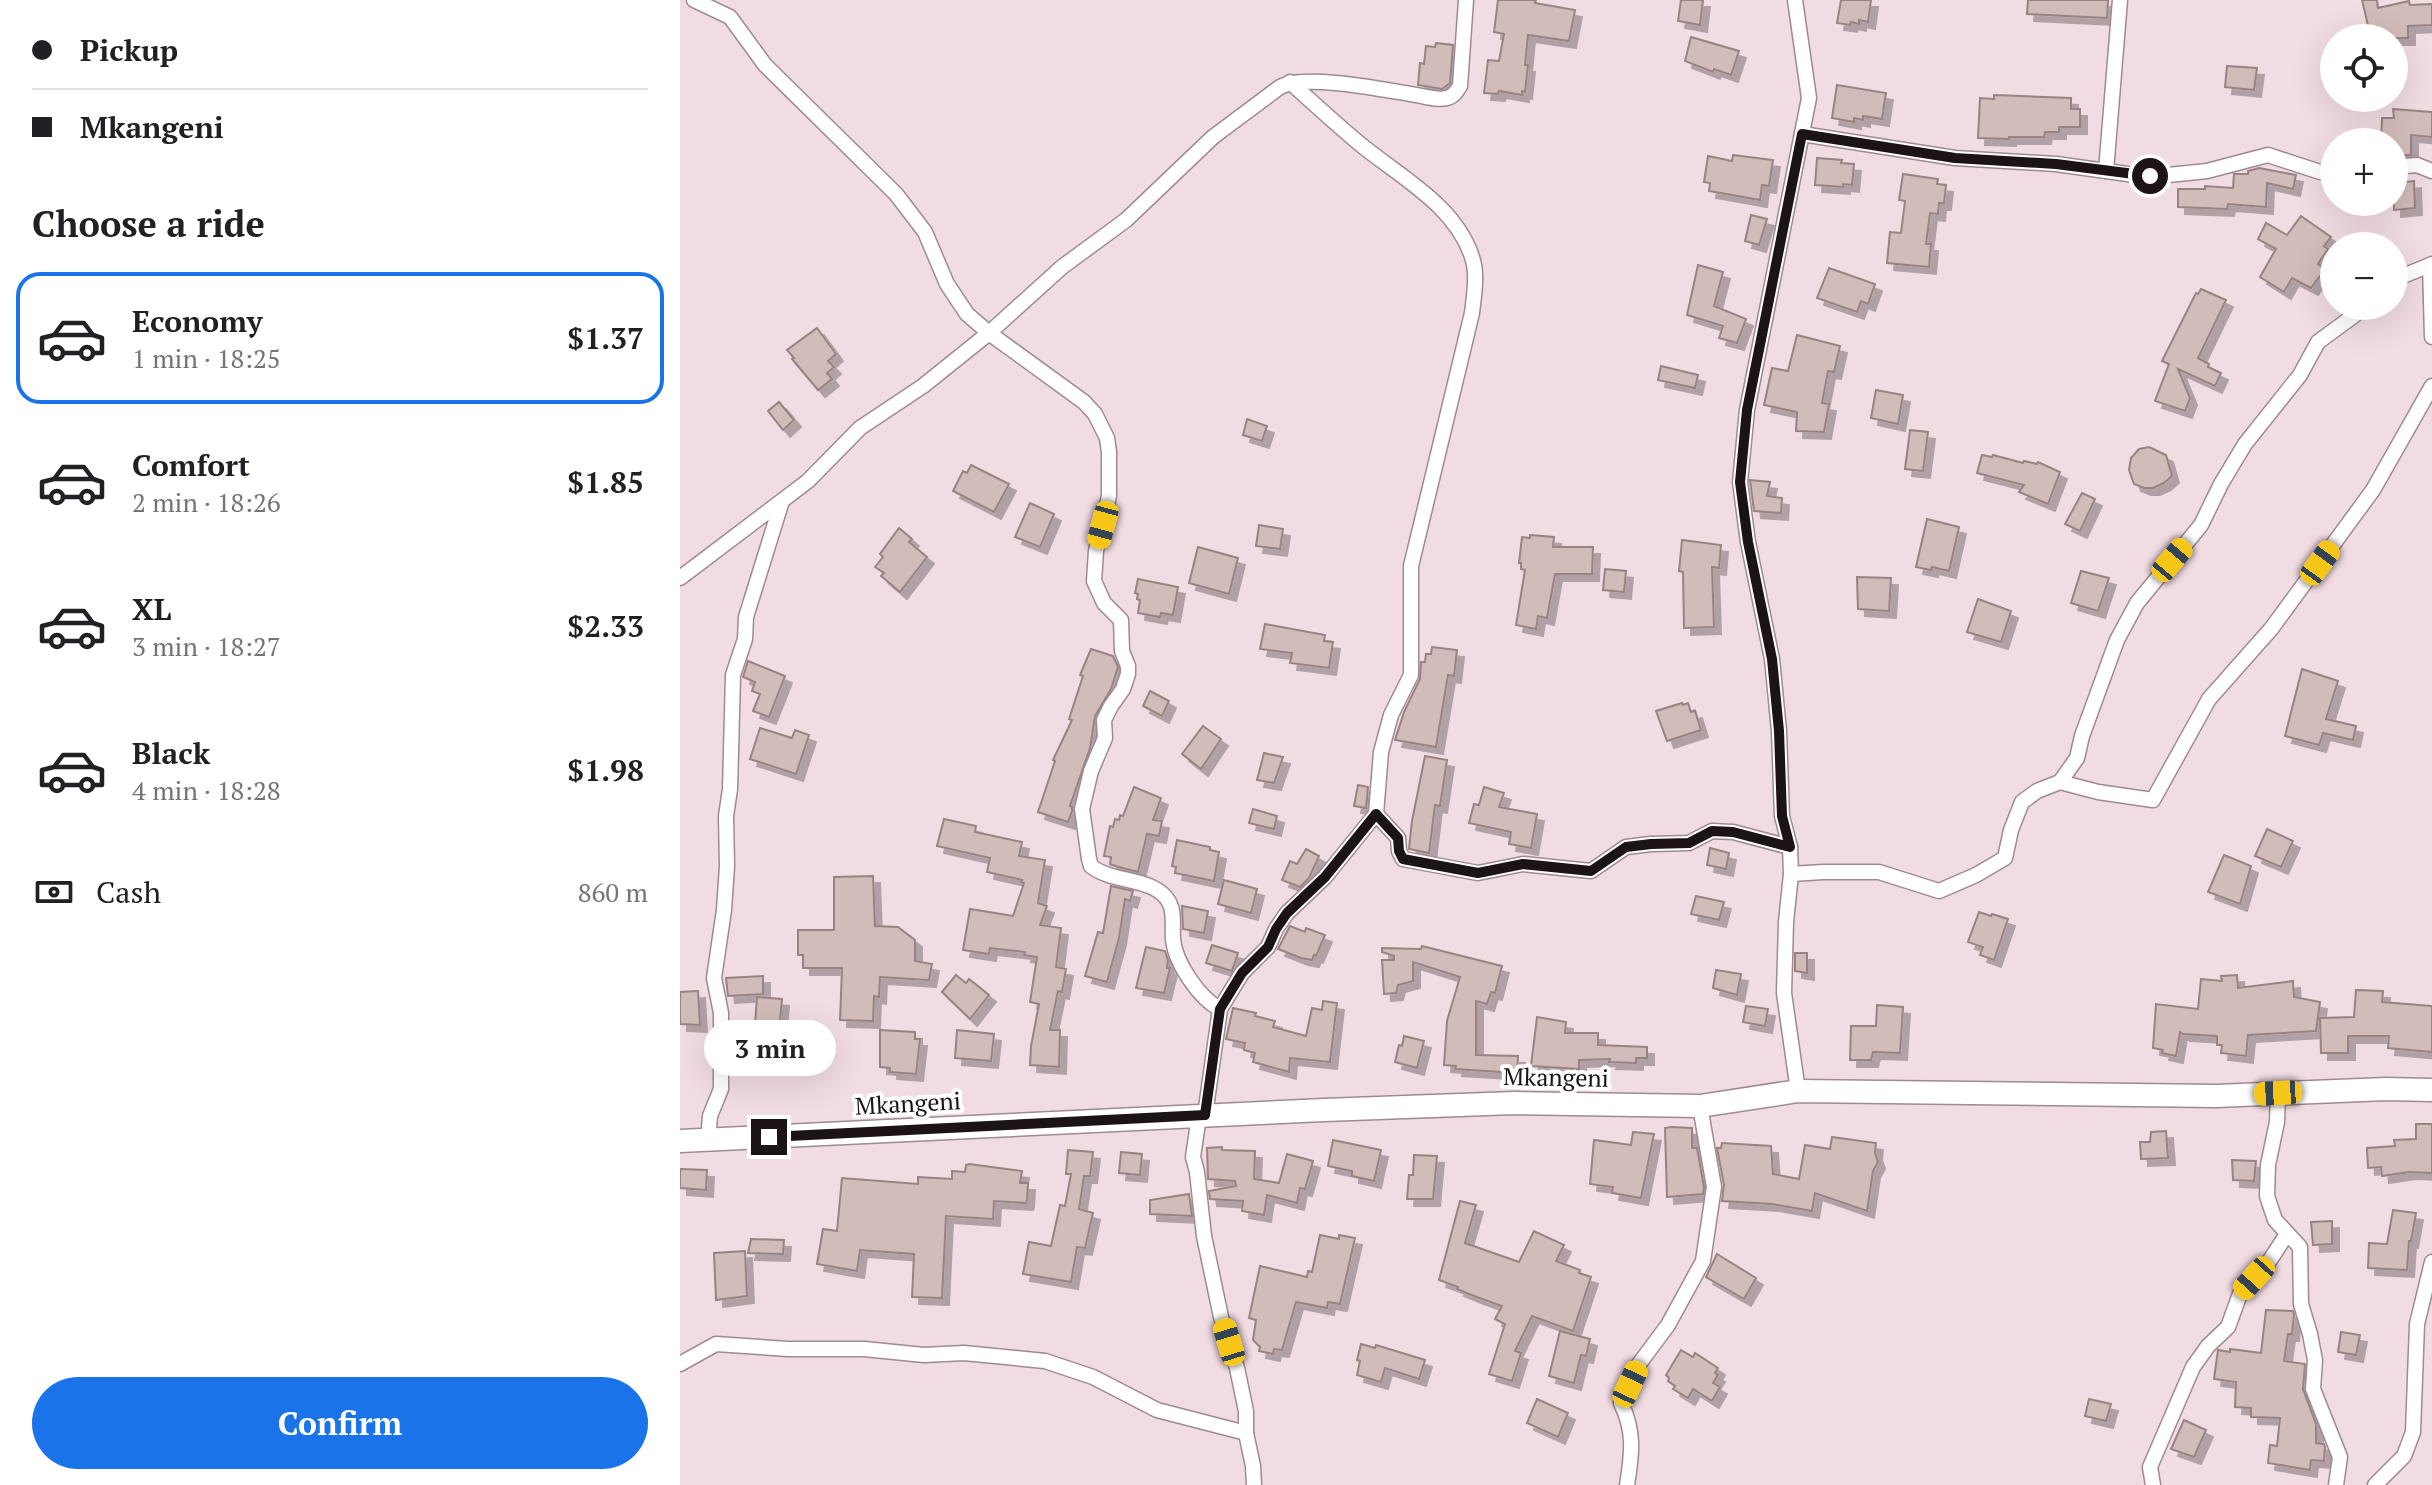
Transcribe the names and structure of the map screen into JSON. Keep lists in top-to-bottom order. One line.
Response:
{"streets":{"street":["Mkangeni"]},"page":{"banner":["Pickup","Mkangeni"],"map_buttons":["+","−"],"heading":"Choose a ride","list":[{"name":"Economy","note":"1 min · 18:25","value":"$1.37"},{"name":"Comfort","note":"2 min · 18:26","value":"$1.85"},{"name":"XL","note":"3 min · 18:27","value":"$2.33"},{"name":"Black","note":"4 min · 18:28","value":"$1.98"}],"pay":["Cash","860 m"],"bubble":"3 min","buttons":"Confirm"}}
